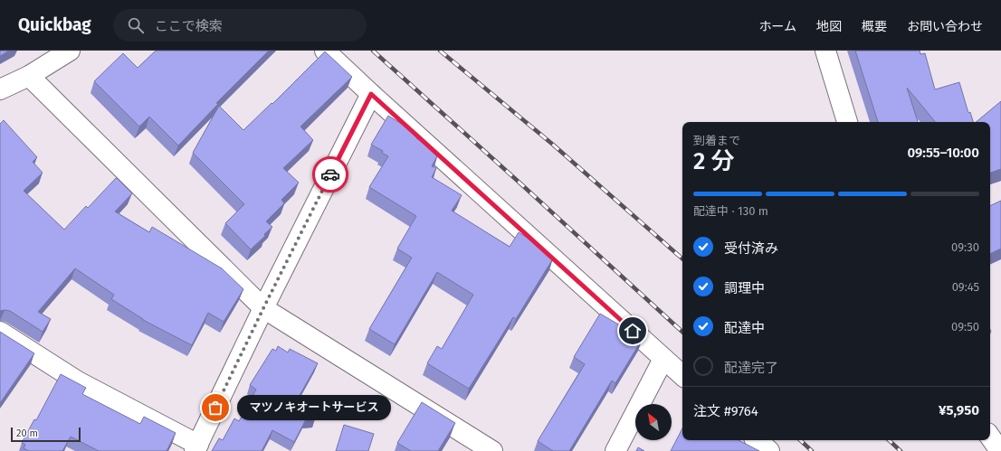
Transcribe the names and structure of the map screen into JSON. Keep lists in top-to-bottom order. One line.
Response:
{"places":["マツノキオートサービス"],"scale_bar":"20 m","north":"top left","page":{"header":"Quickbag","search":"ここで検索","nav":["ホーム","地図","概要","お問い合わせ"],"heading":["2 分","到着まで","09:55–10:00"],"panel":["注文 #9764","¥5,950"],"bar":"配達中 · 130 m","list":[["受付済み","09:30"],["調理中","09:45"],["配達中","09:50"],"配達完了"],"bubble":"マツノキオートサービス","scale":"20 m"}}
